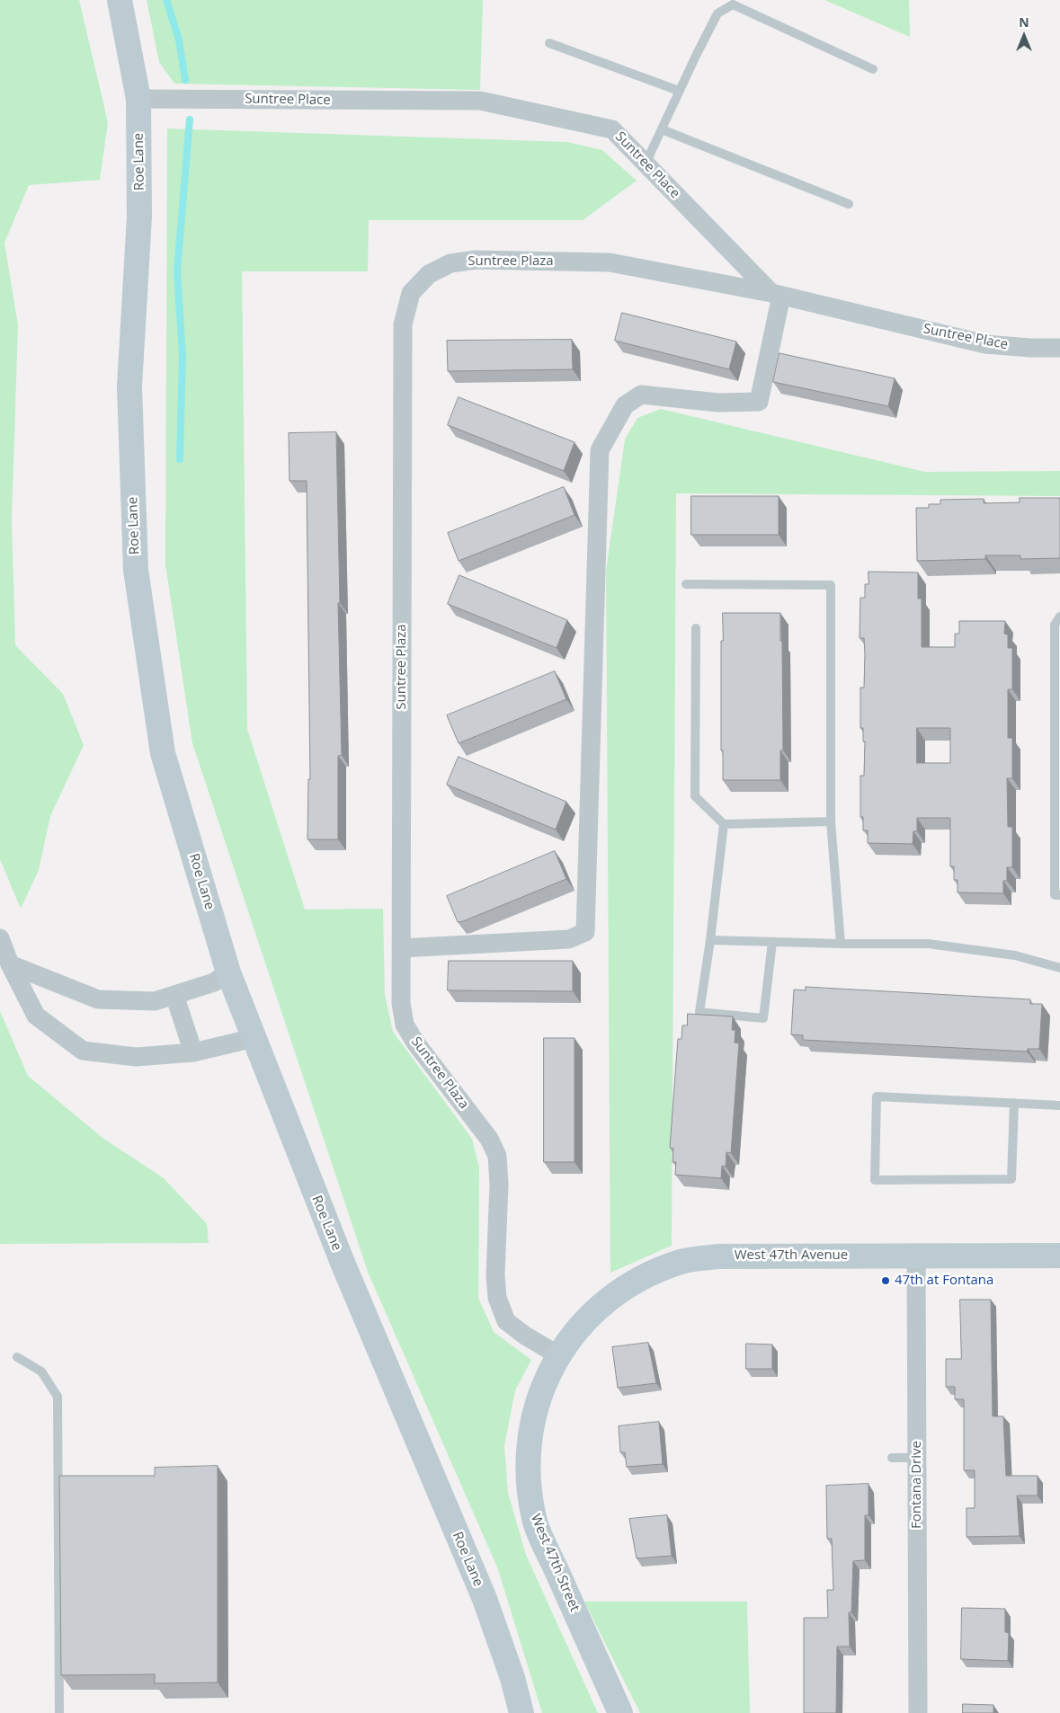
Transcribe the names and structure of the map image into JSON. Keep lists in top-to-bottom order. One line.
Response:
{"streets":{"street":["Suntree Place","Roe Lane","Suntree Plaza","West 47th Avenue","Fontana Drive","West 47th Street"]},"crossings":[["Suntree Place","Roe Lane"],["Suntree Place","Suntree Plaza"],["Suntree Plaza","West 47th Avenue"],["Suntree Plaza","West 47th Street"],["West 47th Avenue","Fontana Drive"],["West 47th Avenue","West 47th Street"]],"places":["47th at Fontana"],"north":"top"}
